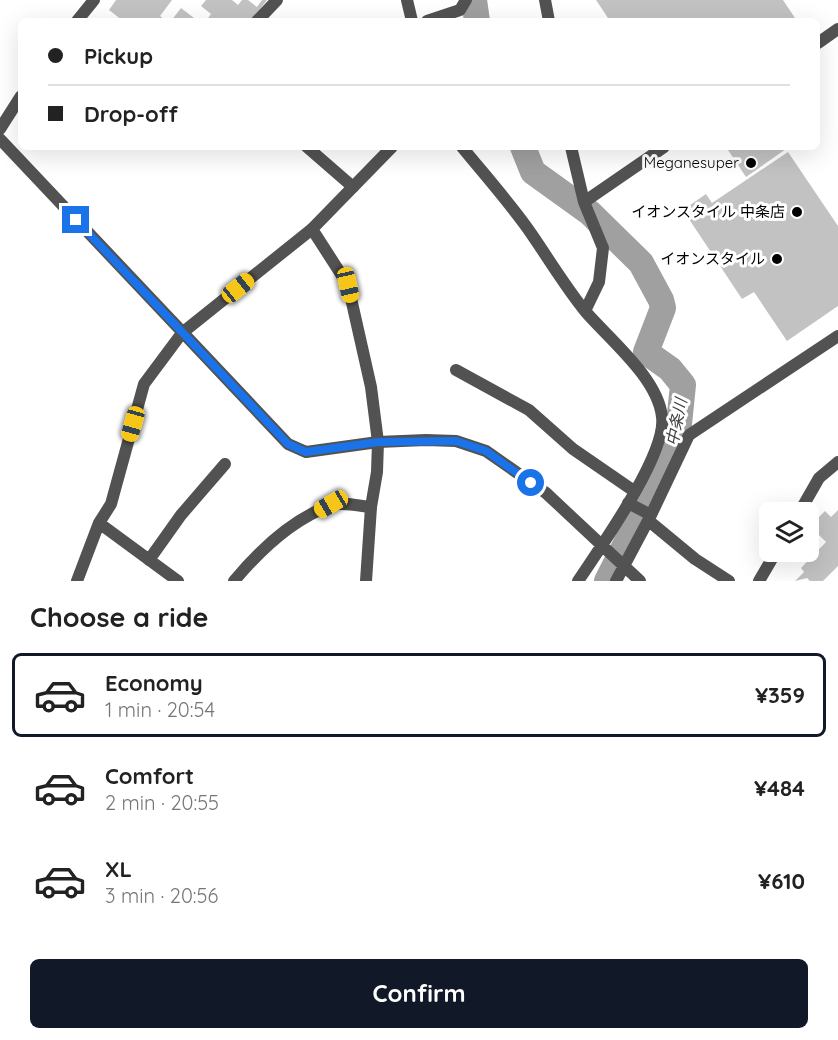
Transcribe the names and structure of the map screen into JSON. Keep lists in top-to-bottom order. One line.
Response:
{"water":["中条川"],"places":["Meganesuper","イオンスタイル 中条店","イオンスタイル"],"page":{"banner":["Pickup","Drop-off"],"heading":"Choose a ride","list":[{"name":"Economy","note":"1 min · 20:54","value":"¥359"},{"name":"Comfort","note":"2 min · 20:55","value":"¥484"},{"name":"XL","note":"3 min · 20:56","value":"¥610"}],"buttons":"Confirm"}}
